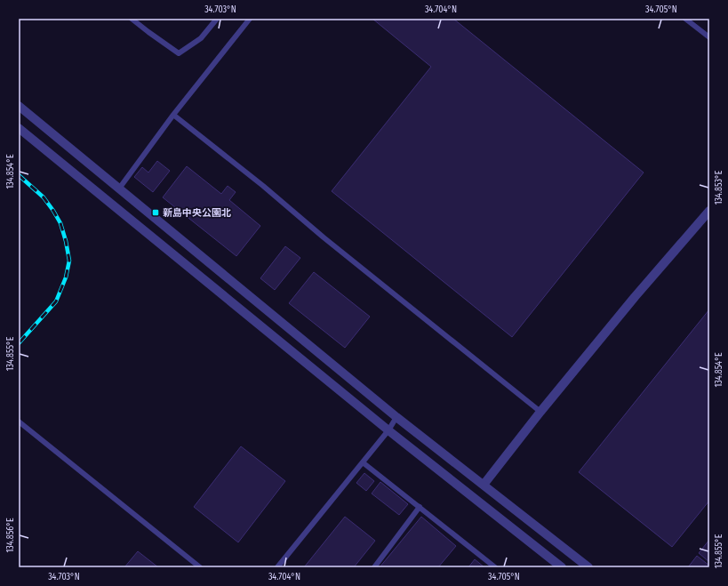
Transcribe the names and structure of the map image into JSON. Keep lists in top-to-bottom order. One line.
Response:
{"places":{"transit":["新島中央公園北"]},"coordinates":["34.703°N","34.704°N","34.705°N","134.854°E","134.853°E","134.855°E","134.856°E"]}
